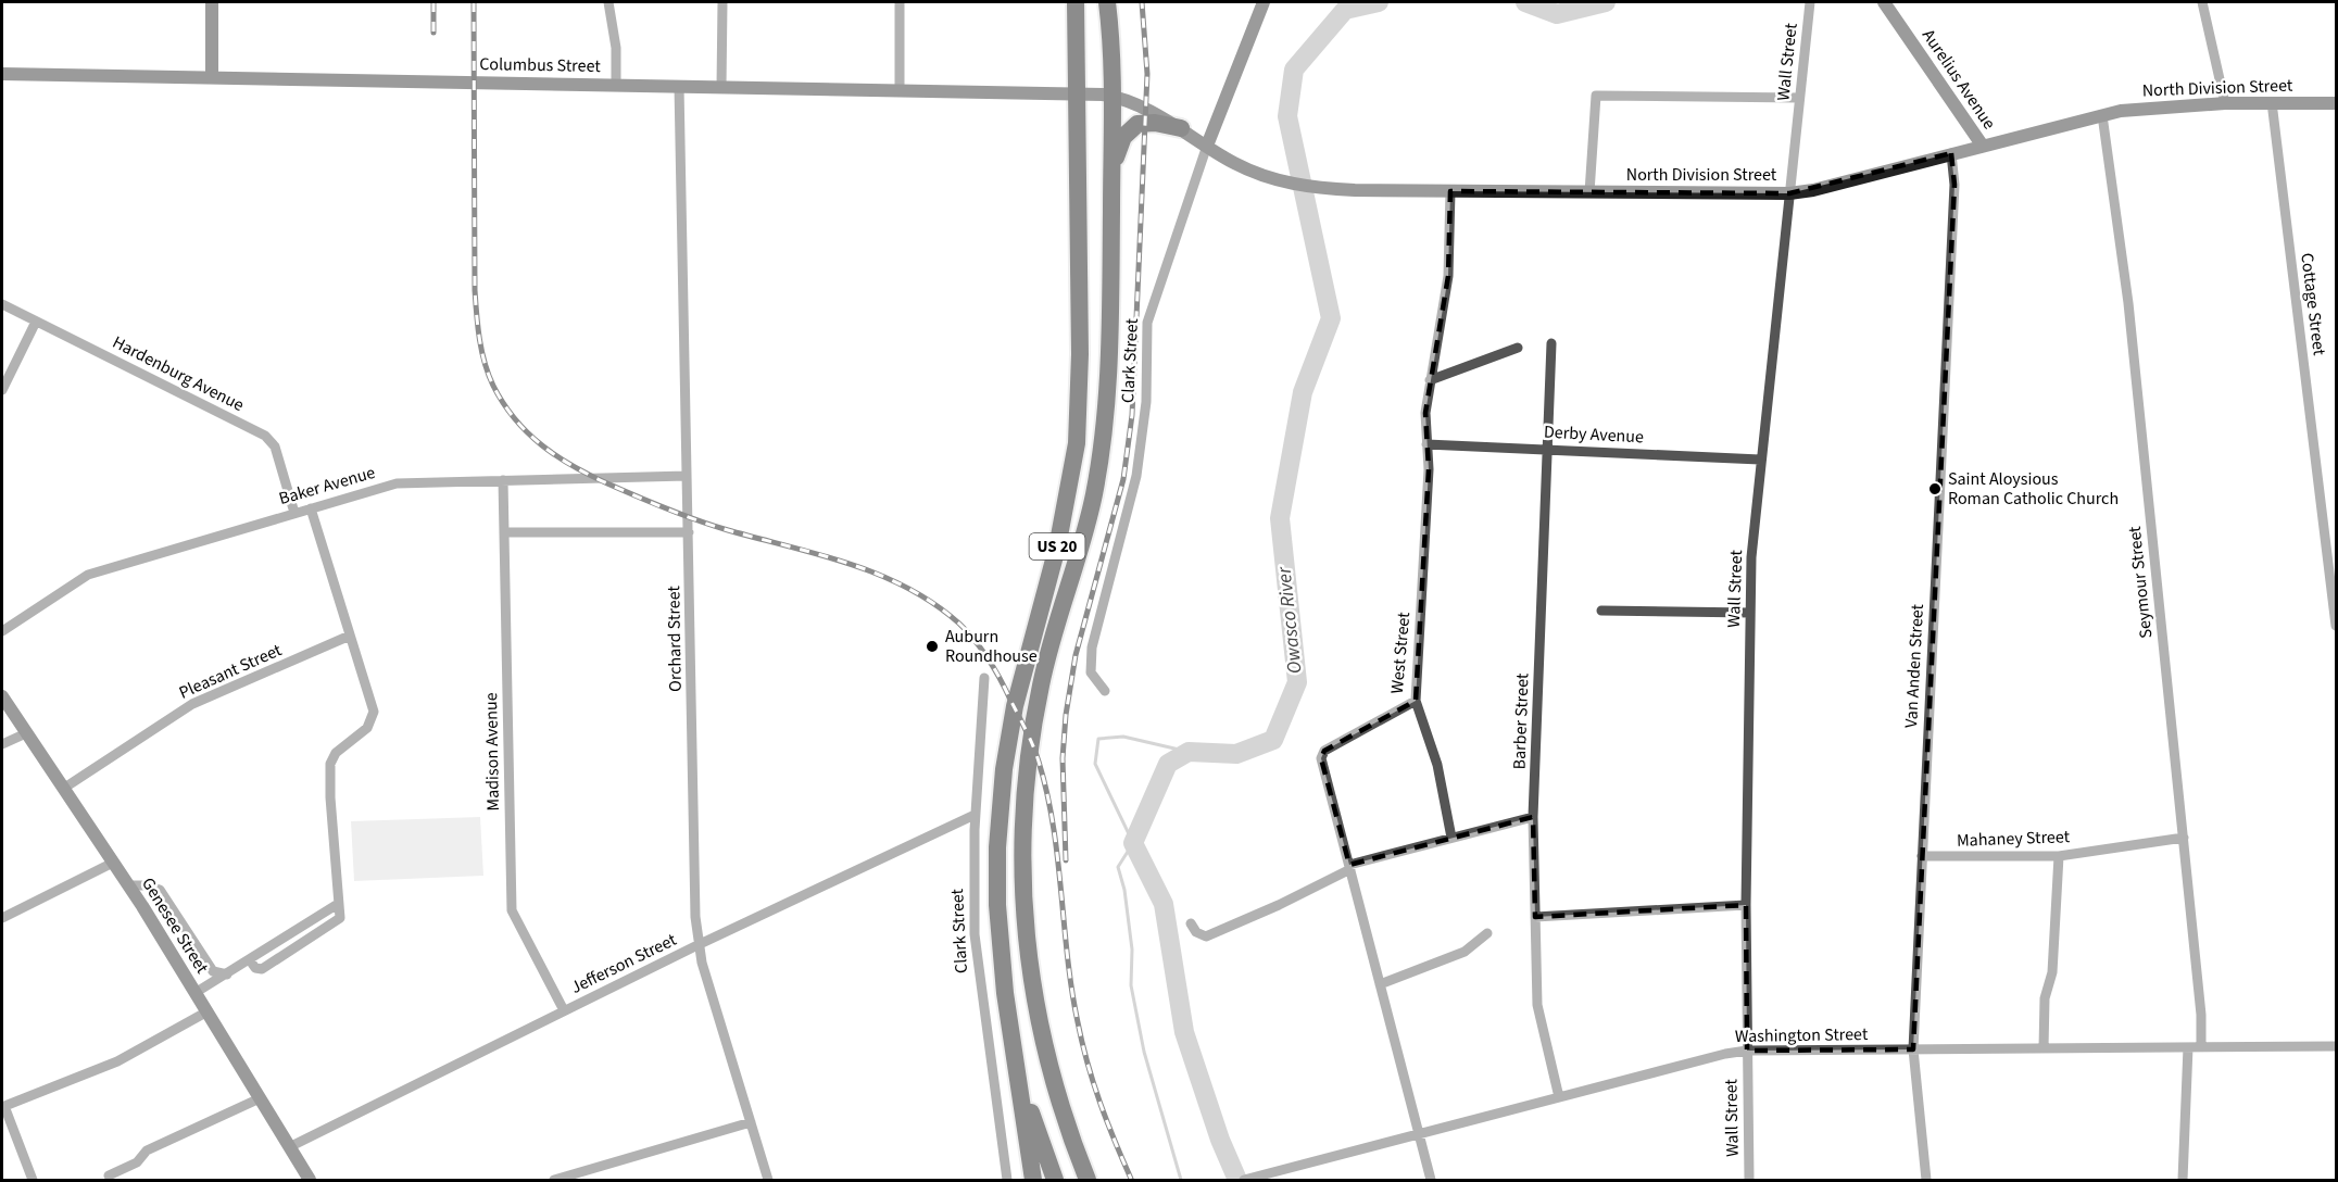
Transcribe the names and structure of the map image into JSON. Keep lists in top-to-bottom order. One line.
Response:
{"streets":{"highway":["US 20"],"street":["Wall Street","Columbus Street","Aurelius Avenue","North Division Street","Cottage Street","Clark Street","Hardenburg Avenue","Derby Avenue","Baker Avenue","Seymour Street","Orchard Street","West Street","Van Anden Street","Pleasant Street","Barber Street","Madison Avenue","Mahaney Street","Genesee Street","Jefferson Street","Washington Street"]},"crossings":[["Wall Street","North Division Street"],["Wall Street","Derby Avenue"],["Wall Street","Washington Street"],["Columbus Street","North Division Street"],["Columbus Street","US 20"],["Columbus Street","Orchard Street"],["Aurelius Avenue","North Division Street"],["North Division Street","Cottage Street"],["North Division Street","Clark Street"],["North Division Street","US 20"],["North Division Street","Seymour Street"],["North Division Street","West Street"],["North Division Street","Van Anden Street"],["Clark Street","Jefferson Street"],["Hardenburg Avenue","Baker Avenue"],["Derby Avenue","West Street"],["Derby Avenue","Barber Street"],["Baker Avenue","Orchard Street"],["Baker Avenue","Madison Avenue"],["Seymour Street","Mahaney Street"],["Seymour Street","Washington Street"],["Orchard Street","Jefferson Street"],["West Street","Washington Street"],["Van Anden Street","Mahaney Street"],["Van Anden Street","Washington Street"],["Pleasant Street","Genesee Street"],["Barber Street","Washington Street"],["Madison Avenue","Jefferson Street"],["Genesee Street","Jefferson Street"]],"water":["Owasco River"],"places":["Saint Aloysious Roman Catholic Church","Auburn Roundhouse"]}
